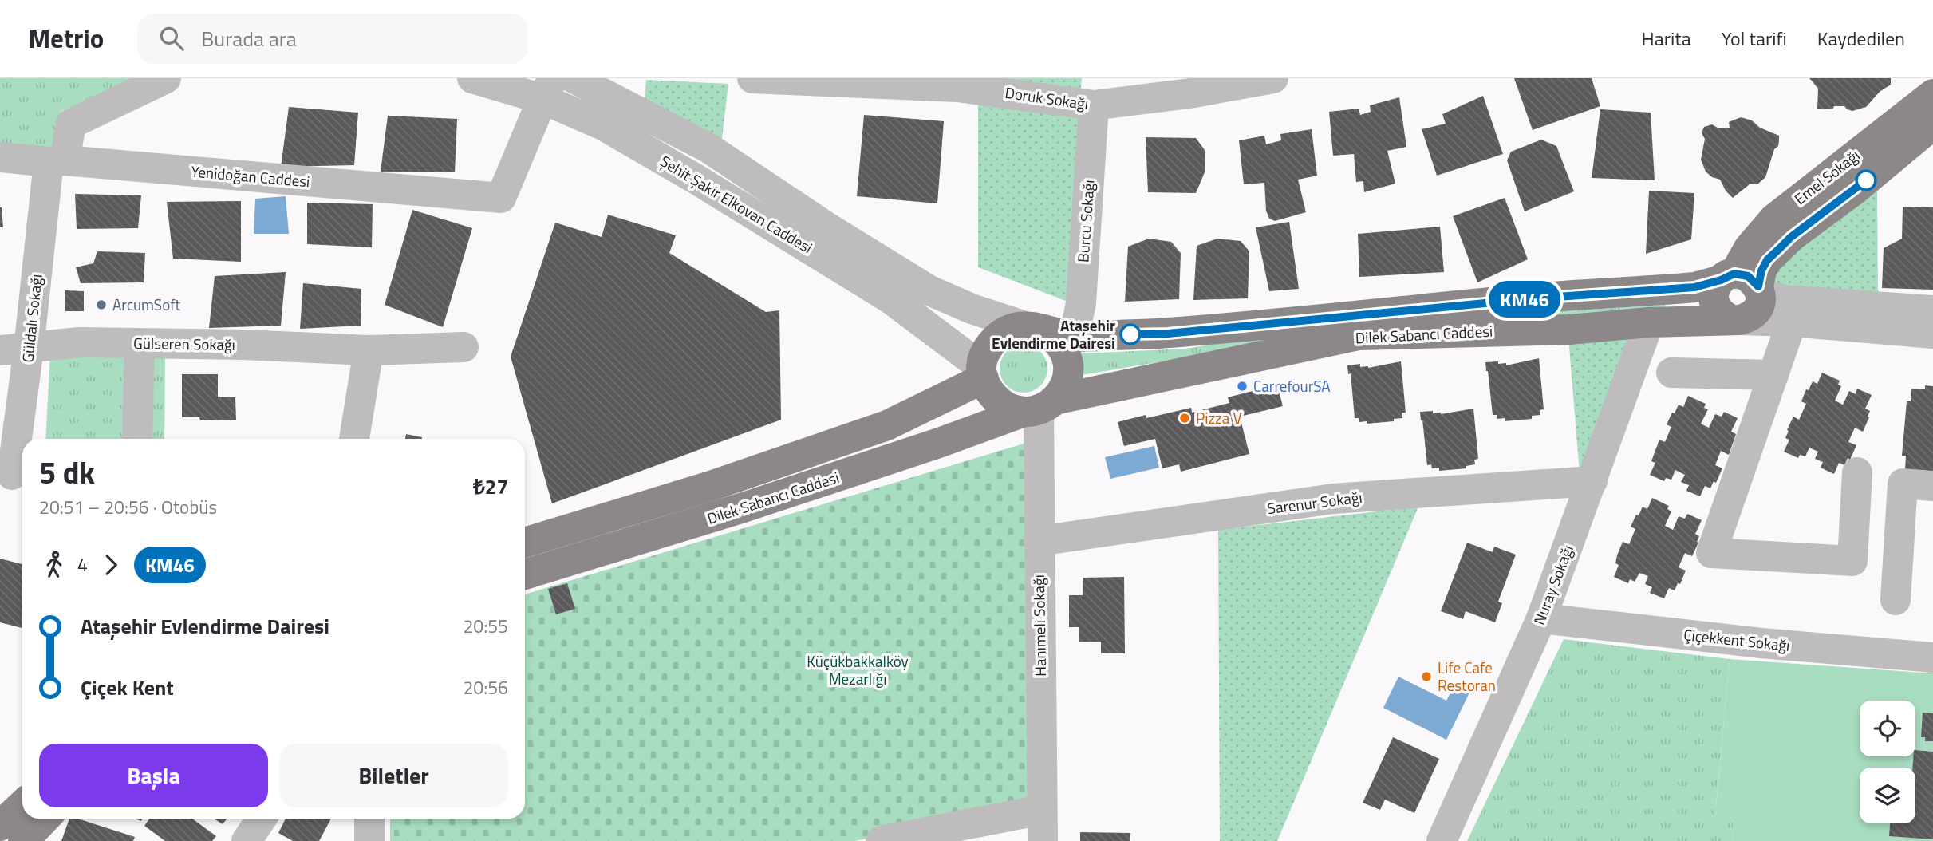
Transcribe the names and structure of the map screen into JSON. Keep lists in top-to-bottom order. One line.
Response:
{"streets":{"main road":["Emel Sokağı","Dilek Sabancı Caddesi"],"street":["Doruk Sokağı","Yenidoğan Caddesi","Şehit Şakir Elkovan Caddesi","Burcu Sokağı","Güldalı Sokağı","Gülseren Sokağı","Sarenur Sokağı","Nuray Sokağı","Hanımeli Sokağı","Çiçekkent Sokağı"]},"crossings":[["Doruk Sokağı","Burcu Sokağı"],["Yenidoğan Caddesi","Şehit Şakir Elkovan Caddesi"],["Yenidoğan Caddesi","Güldalı Sokağı"],["Emel Sokağı","Dilek Sabancı Caddesi"],["Şehit Şakir Elkovan Caddesi","Dilek Sabancı Caddesi"],["Şehit Şakir Elkovan Caddesi","Hanımeli Sokağı"],["Burcu Sokağı","Dilek Sabancı Caddesi"],["Güldalı Sokağı","Gülseren Sokağı"],["Dilek Sabancı Caddesi","Nuray Sokağı"],["Dilek Sabancı Caddesi","Hanımeli Sokağı"],["Sarenur Sokağı","Nuray Sokağı"],["Sarenur Sokağı","Hanımeli Sokağı"],["Nuray Sokağı","Çiçekkent Sokağı"]],"parks":["Küçükbakkalköy Mezarlığı"],"places":["ArcumSoft","Ataşehir Evlendirme Dairesi","CarrefourSA","Pizza V","Life Cafe Restoran"],"lines":["bus line KM46"],"page":{"header":"Metrio","search":"Burada ara","nav":["Harita","Yol tarifi","Kaydedilen"],"on_map":"KM46","heading":["5 dk","20:51 – 20:56 · Otobüs","₺27"],"legs":["4","KM46"],"list":[{"name":"Ataşehir Evlendirme Dairesi","value":"20:55"},{"name":"Çiçek Kent","value":"20:56"}],"buttons":["Başla","Biletler"]}}
